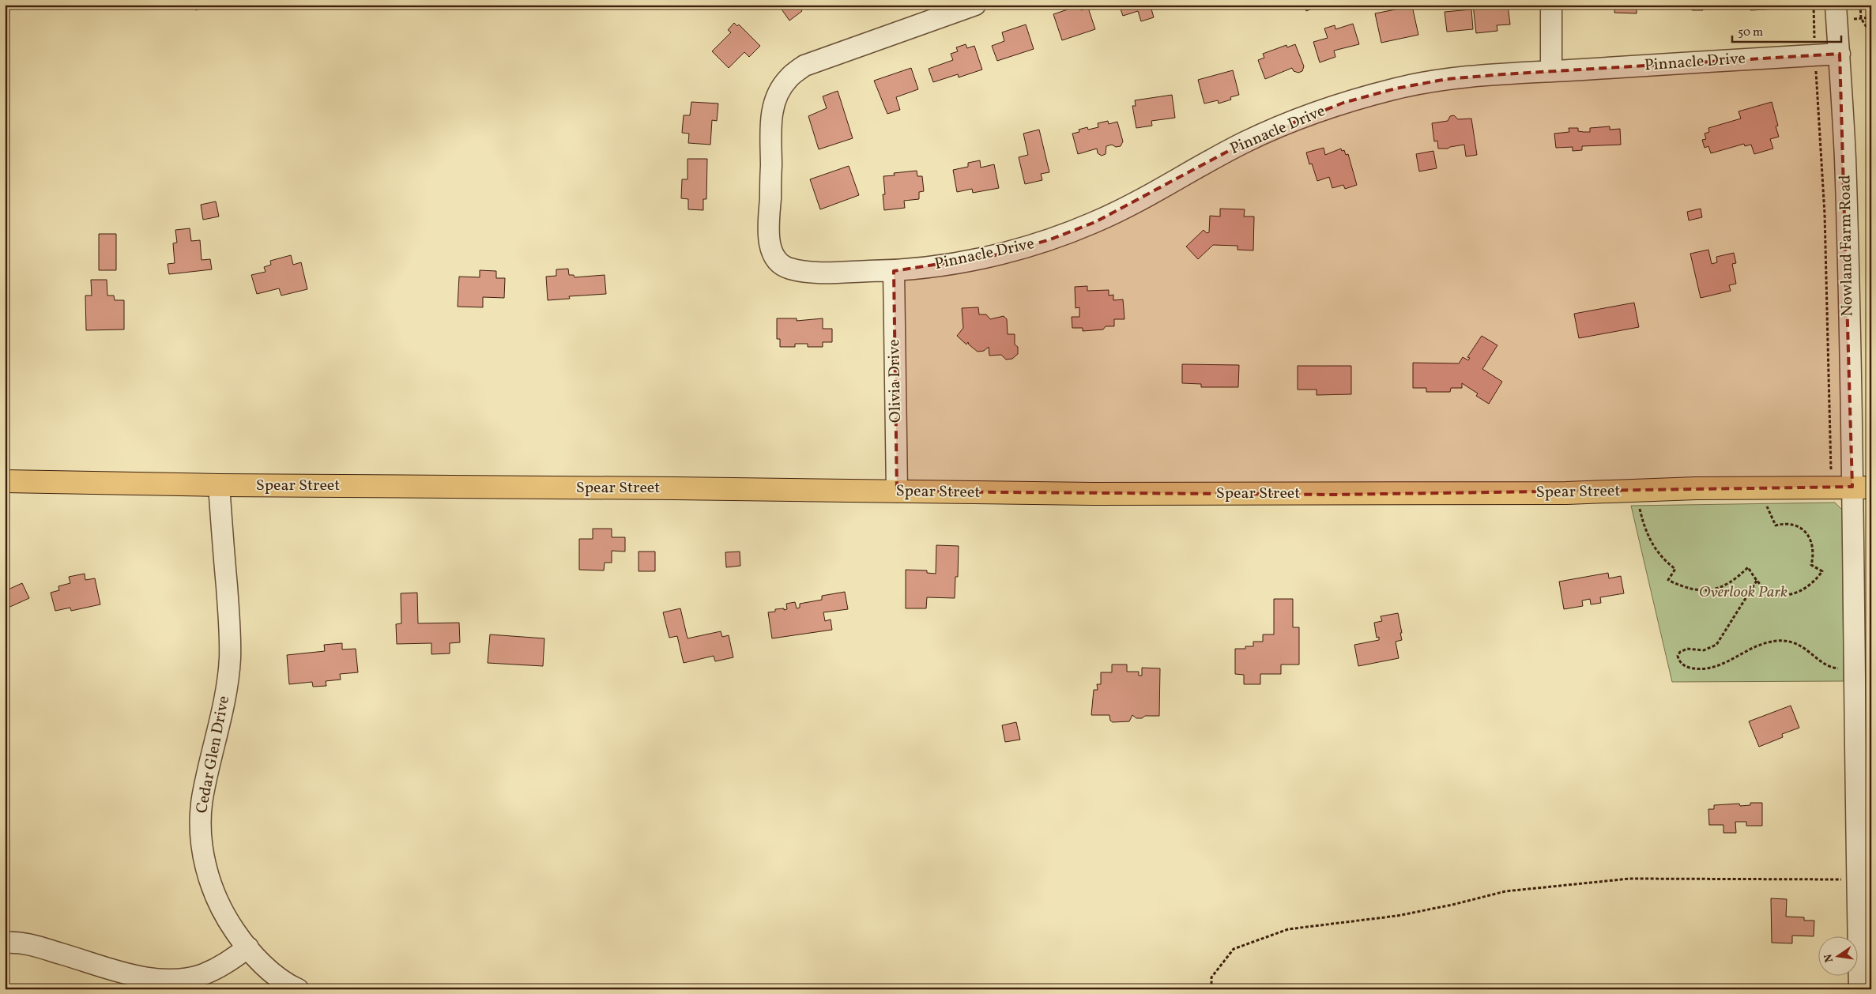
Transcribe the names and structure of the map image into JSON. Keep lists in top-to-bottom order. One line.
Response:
{"streets":{"main road":["Spear Street"],"street":["Pinnacle Drive","Nowland Farm Road","Olivia Drive","Cedar Glen Drive"]},"crossings":[["Pinnacle Drive","Nowland Farm Road"],["Pinnacle Drive","Olivia Drive"],["Nowland Farm Road","Spear Street"],["Olivia Drive","Spear Street"],["Spear Street","Cedar Glen Drive"]],"parks":["Overlook Park"],"scale_bar":"50 m","north":"left"}
